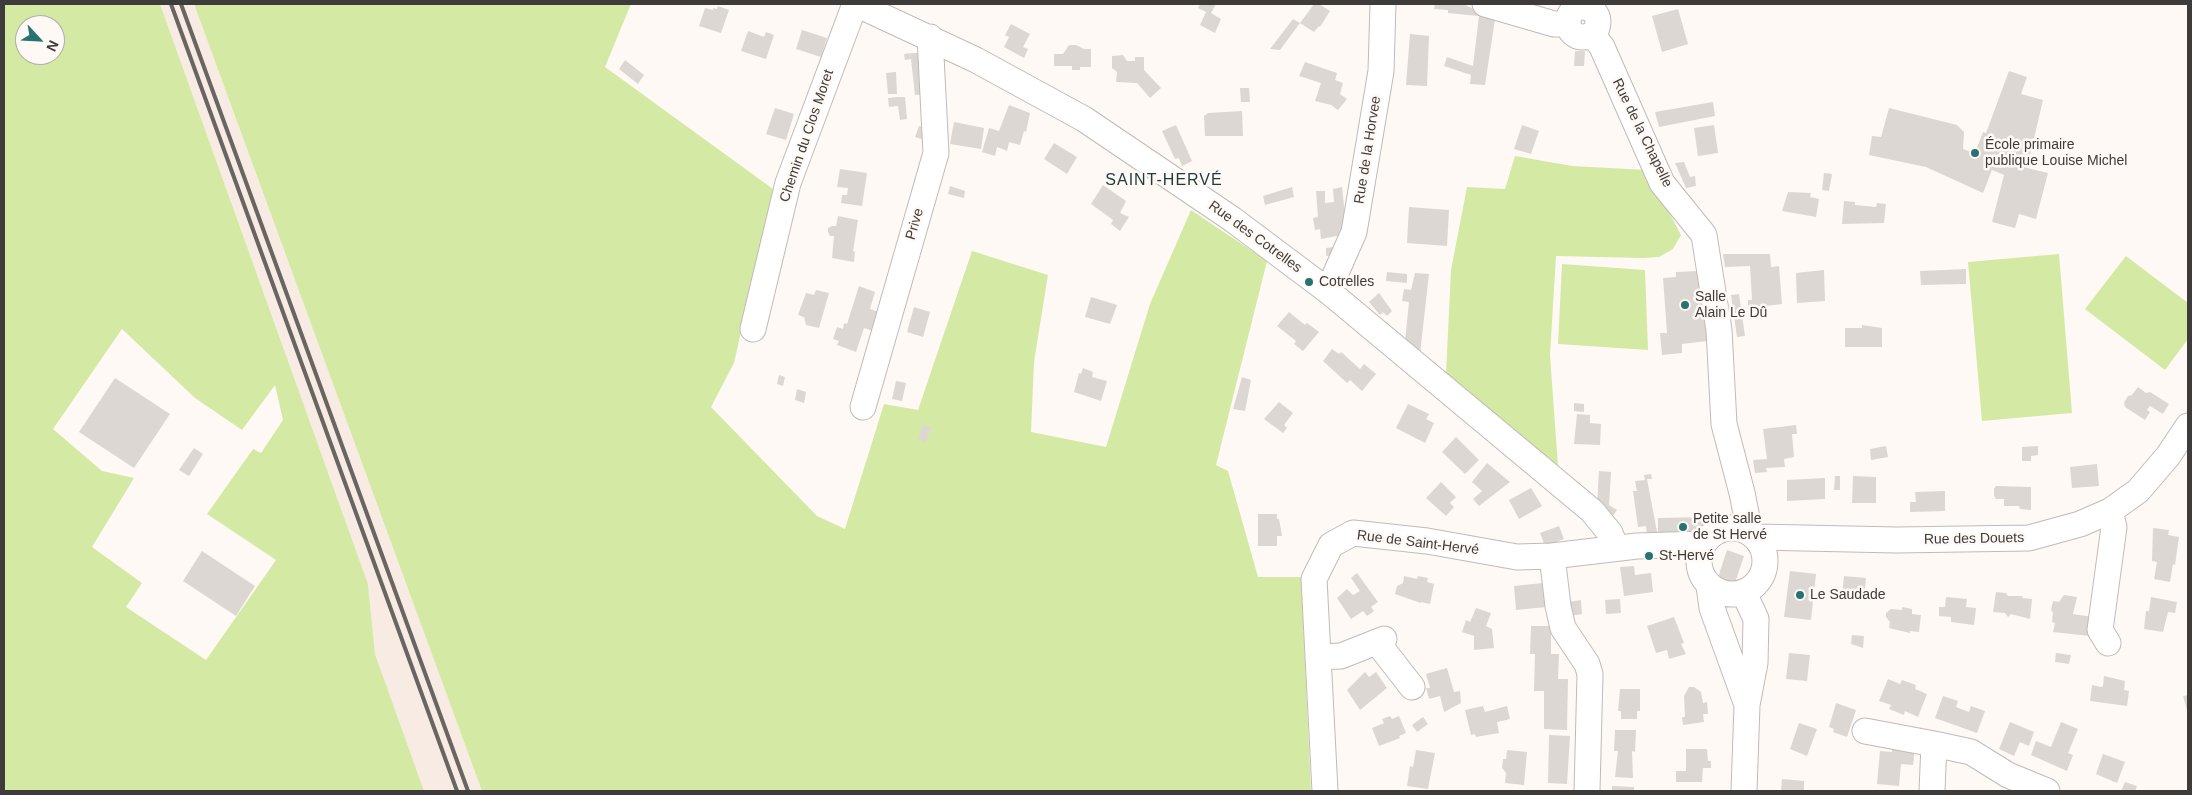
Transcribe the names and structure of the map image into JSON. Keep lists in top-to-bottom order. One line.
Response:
{"streets":{"street":["Rue de la Chapelle","Chemin du Clos Moret","Rue de la Horvee","Prive","Rue des Cotrelles","Rue des Douets","Rue de Saint-Hervé"]},"crossings":[["Rue de la Chapelle","Rue des Douets"],["Chemin du Clos Moret","Rue des Cotrelles"],["Rue de la Horvee","Rue des Cotrelles"],["Prive","Rue des Cotrelles"],["Rue des Cotrelles","Rue de Saint-Hervé"]],"districts":["SAINT-HERVÉ"],"places":["École primaire publique Louise Michel","Cotrelles","Salle Alain Le Dû","Petite salle de St Hervé","St-Hervé","Le Saudade"],"north":"bottom right"}
